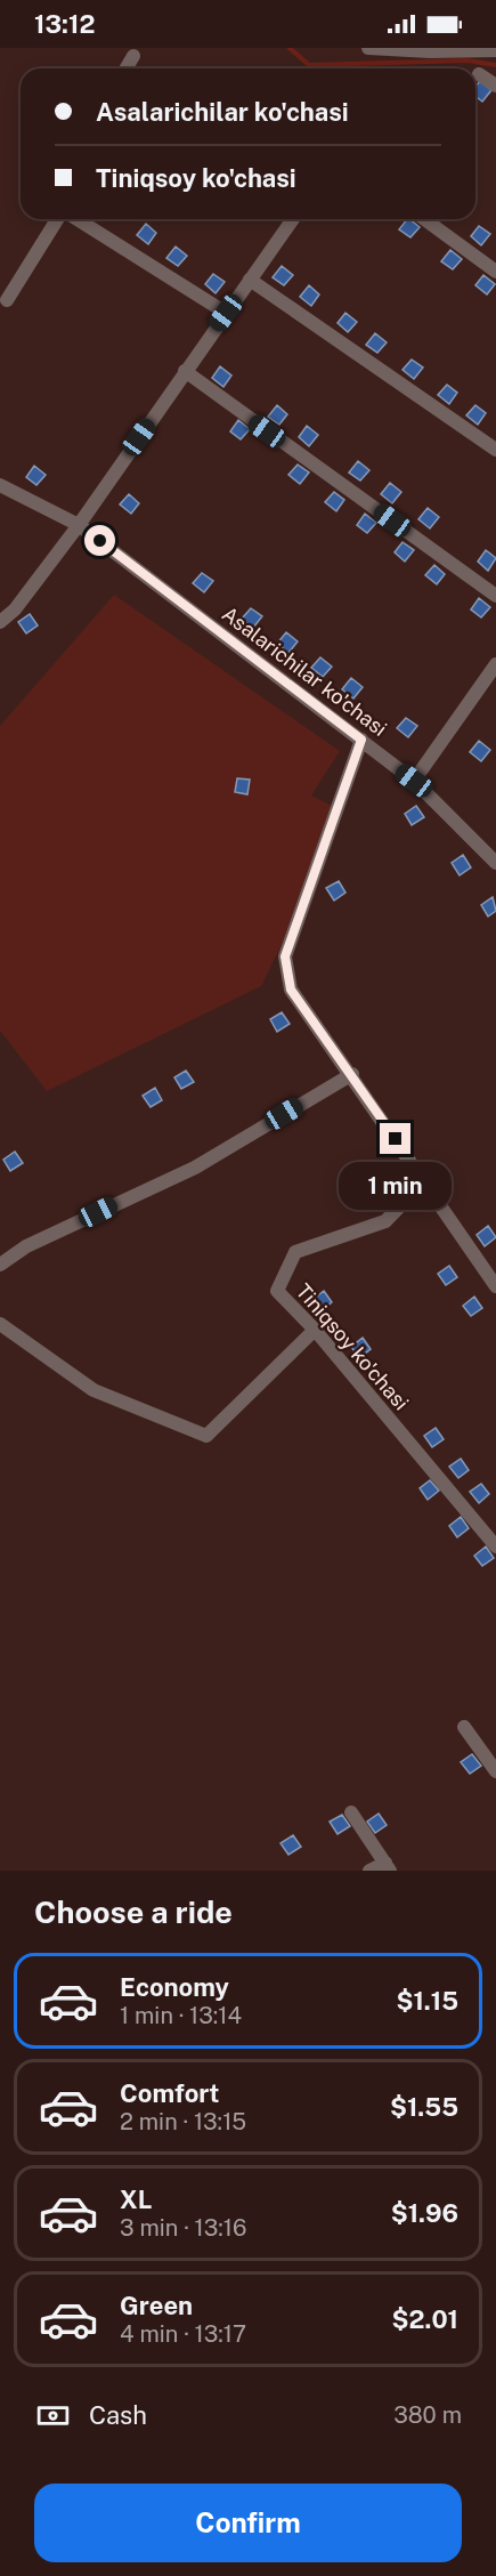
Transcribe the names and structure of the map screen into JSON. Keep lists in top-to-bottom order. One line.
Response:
{"streets":{"street":["Asalarichilar ko'chasi","Tiniqsoy ko'chasi"]},"page":{"status":"13:12","banner":["Asalarichilar ko'chasi","Tiniqsoy ko'chasi"],"bubble":"1 min","heading":"Choose a ride","list":[{"name":"Economy","note":"1 min · 13:14","value":"$1.15"},{"name":"Comfort","note":"2 min · 13:15","value":"$1.55"},{"name":"XL","note":"3 min · 13:16","value":"$1.96"},{"name":"Green","note":"4 min · 13:17","value":"$2.01"}],"pay":["Cash","380 m"],"buttons":"Confirm"}}
